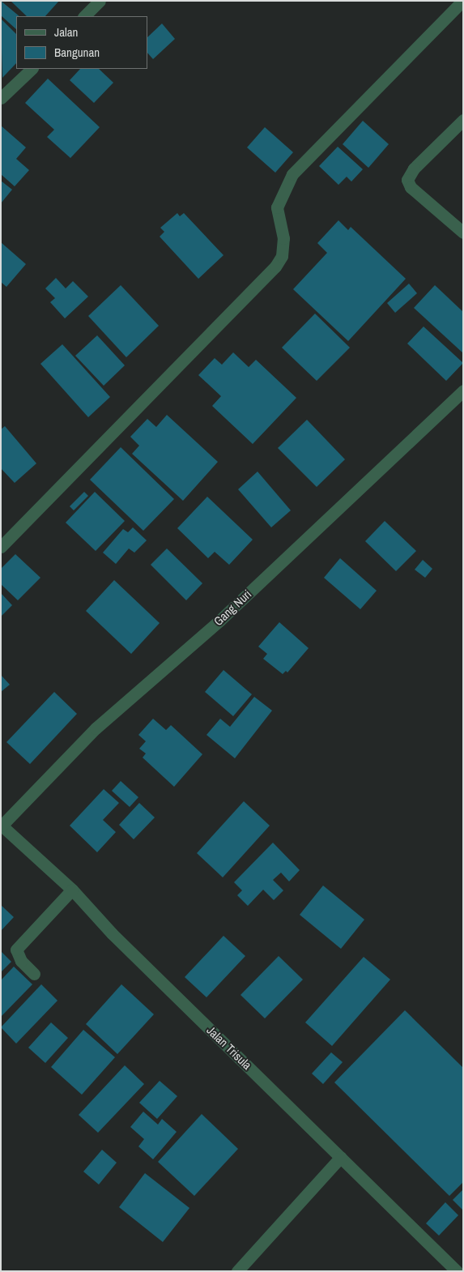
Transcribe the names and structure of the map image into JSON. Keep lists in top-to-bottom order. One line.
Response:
{"streets":{"street":["Gang Nuri","Jalan Trisula"]},"crossings":[["Gang Nuri","Jalan Trisula"]],"legend":["Jalan","Bangunan"]}
